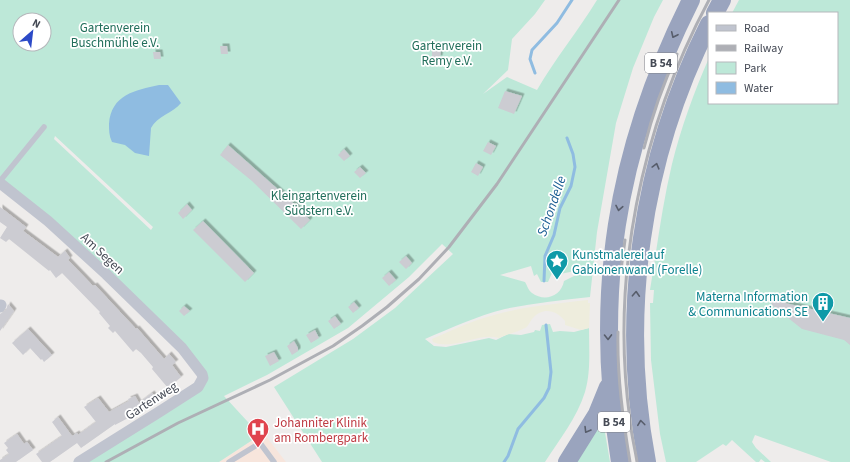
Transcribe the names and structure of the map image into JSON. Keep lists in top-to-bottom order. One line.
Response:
{"streets":{"highway":["B 54"],"street":["Am Segen","Gartenweg"]},"crossings":[["Am Segen","Gartenweg"]],"water":["Schondelle"],"parks":["Gartenverein Buschmühle e.V.","Gartenverein Remy e.V.","Kleingartenverein Südstern e.V."],"places":{"place":["Kunstmalerei auf Gabionenwand (Forelle)"],"building":["Materna Information & Communications SE"],"hospital":["Johanniter Klinik am Rombergpark"]},"legend":["Road","Railway","Park","Water"],"north":"top right"}
